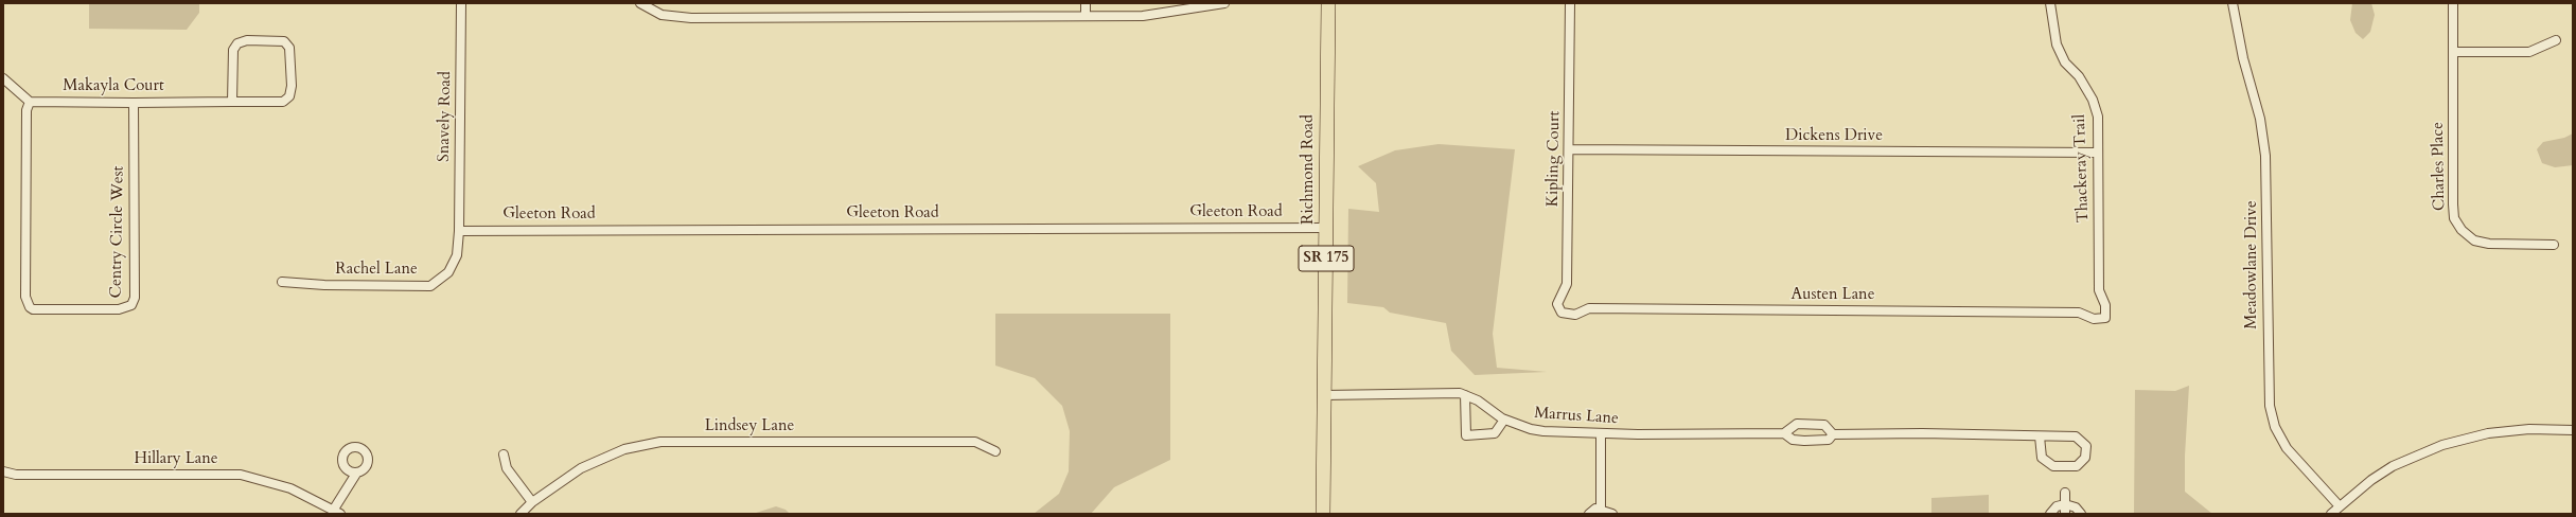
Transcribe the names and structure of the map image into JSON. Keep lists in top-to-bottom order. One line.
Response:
{"streets":{"main road":["Richmond Road","SR 175"],"street":["Makayla Court","Snavely Road","Dickens Drive","Kipling Court","Charles Place","Thackeray Trail","Gleeton Road","Centry Circle West","Meadowlane Drive","Rachel Lane","Austen Lane","Marrus Lane","Lindsey Lane","Hillary Lane"]},"crossings":[["Makayla Court","Centry Circle West"],["Snavely Road","Gleeton Road"],["Snavely Road","Rachel Lane"],["Dickens Drive","Kipling Court"],["Dickens Drive","Thackeray Trail"],["Kipling Court","Austen Lane"],["Thackeray Trail","Austen Lane"],["Richmond Road","Gleeton Road"],["Richmond Road","Marrus Lane"],["Gleeton Road","Rachel Lane"]]}
